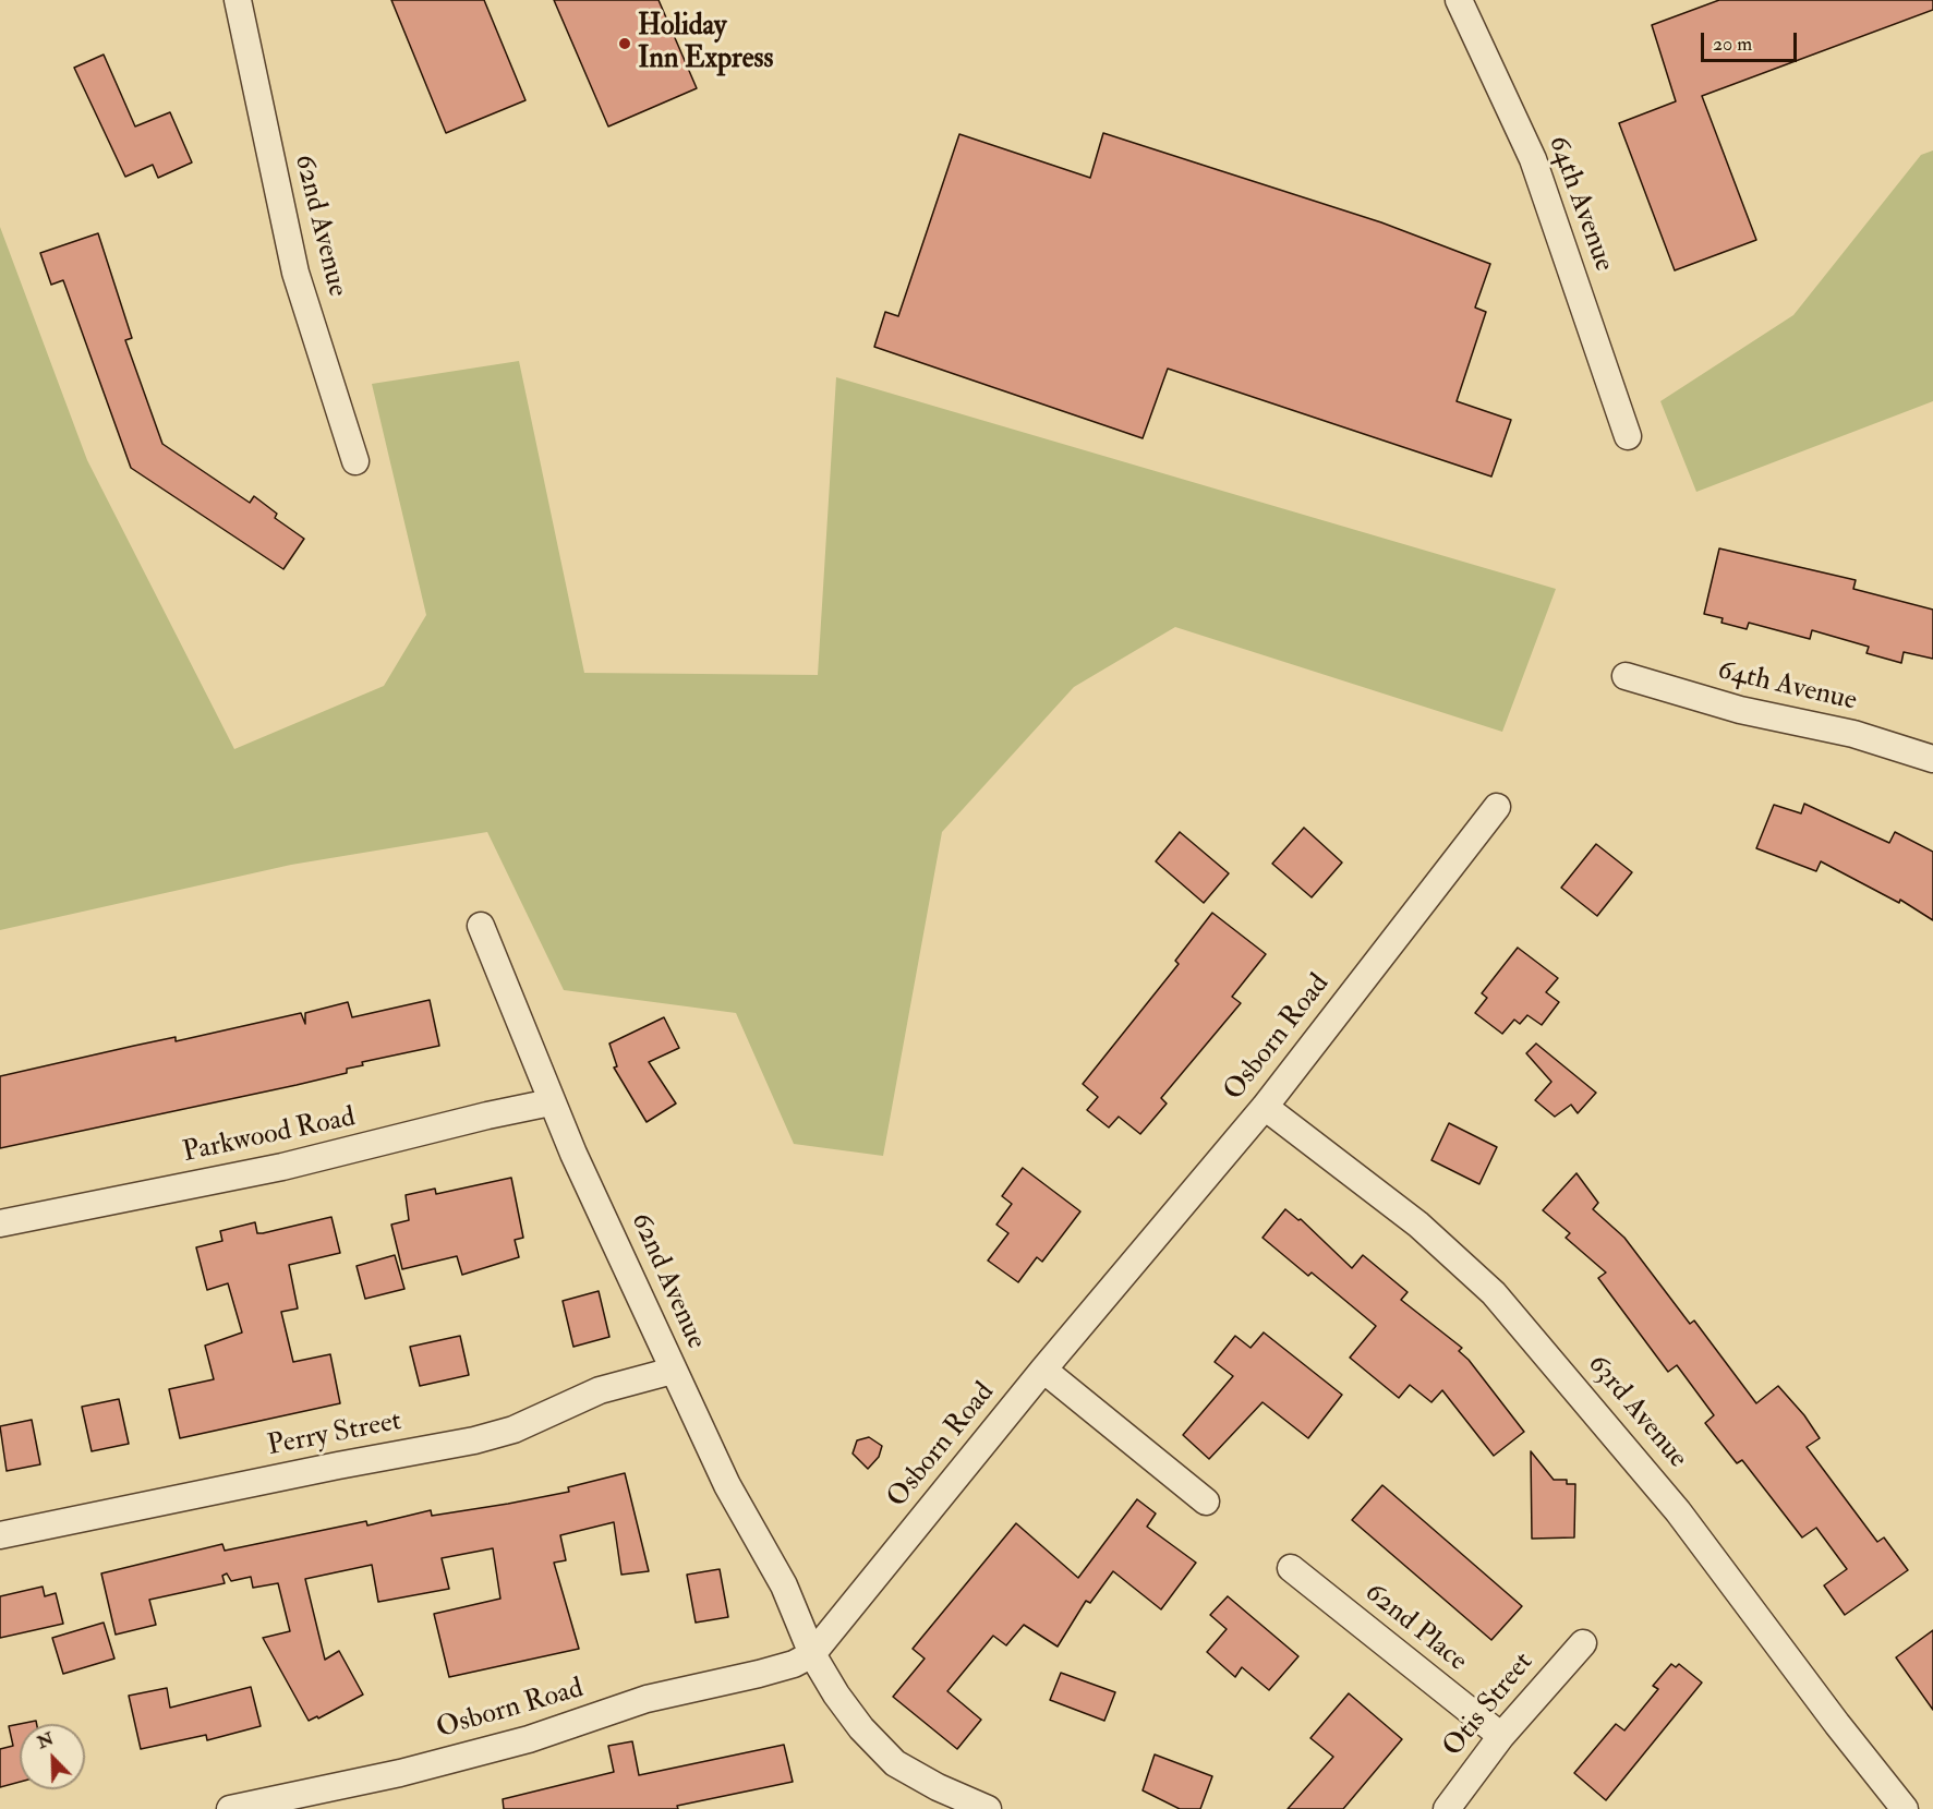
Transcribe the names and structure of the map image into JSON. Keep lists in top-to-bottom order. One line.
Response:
{"streets":{"street":["64th Avenue","62nd Avenue","Osborn Road","Parkwood Road","63rd Avenue","Perry Street","62nd Place","Otis Street"]},"crossings":[["62nd Avenue","Osborn Road"],["62nd Avenue","Parkwood Road"],["62nd Avenue","Perry Street"],["Osborn Road","63rd Avenue"],["62nd Place","Otis Street"]],"places":["Holiday Inn Express"],"scale_bar":"20 m","north":"top left"}
